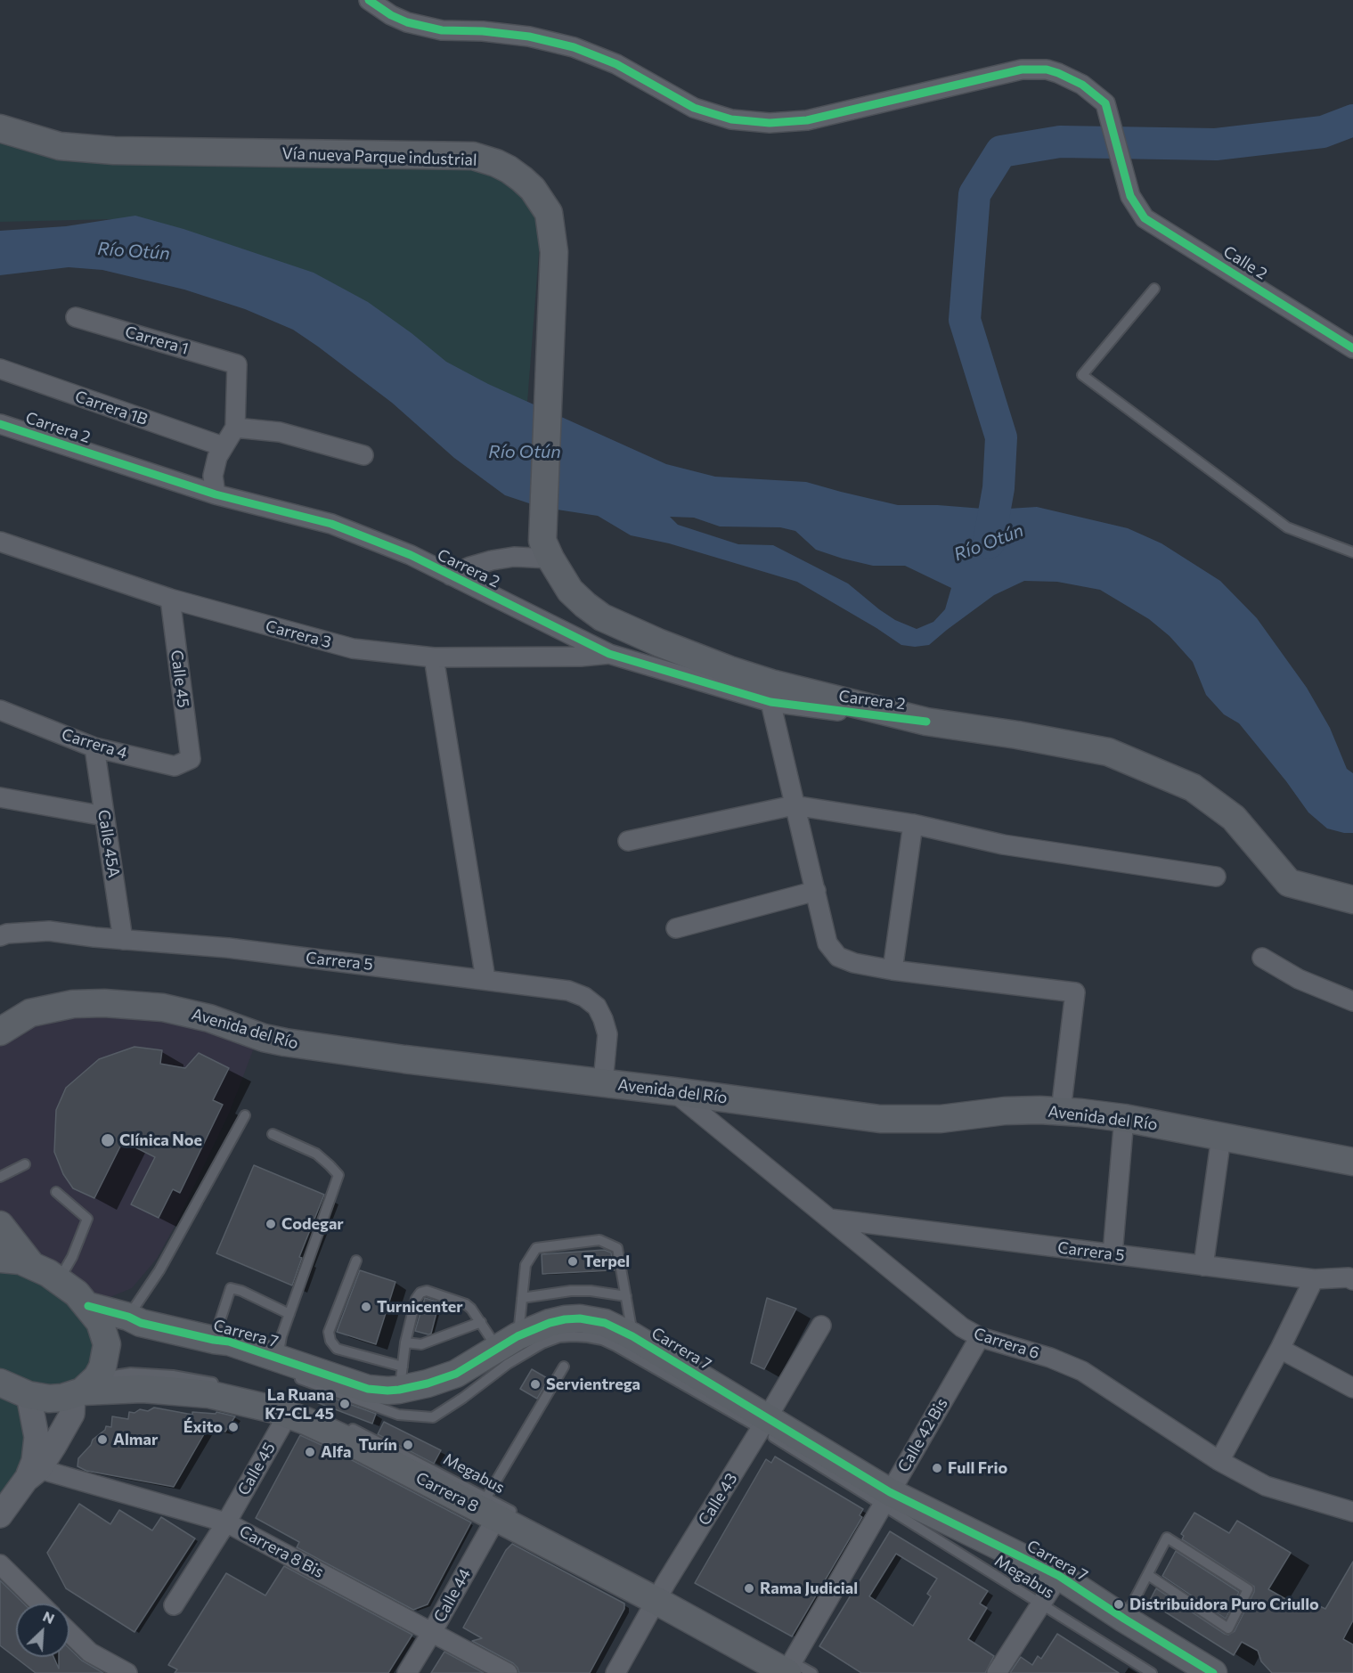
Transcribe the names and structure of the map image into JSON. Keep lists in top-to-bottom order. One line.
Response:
{"streets":{"main road":["Vía nueva Parque industrial","Carrera 2","Avenida del Río","Carrera 7","Carrera 8"],"street":["Calle 2","Carrera 1","Carrera 1B","Carrera 3","Calle 45","Carrera 4","Calle 45A","Carrera 5","Carrera 6","Calle 42 Bis","Calle 43","Carrera 8 Bis","Calle 44"],"lane":["Megabus"]},"crossings":[["Carrera 2","Carrera 3"],["Carrera 3","Calle 45"],["Calle 45","Carrera 4"],["Calle 45","Carrera 8"],["Calle 45","Carrera 8 Bis"],["Carrera 4","Calle 45A"],["Calle 45A","Carrera 5"],["Carrera 5","Avenida del Río"],["Carrera 5","Carrera 6"],["Avenida del Río","Carrera 6"],["Carrera 7","Calle 42 Bis"],["Carrera 7","Megabus"],["Carrera 7","Calle 43"],["Carrera 6","Calle 42 Bis"],["Calle 42 Bis","Megabus"],["Calle 42 Bis","Carrera 8"],["Megabus","Carrera 8"],["Megabus","Calle 44"],["Carrera 8","Calle 43"],["Carrera 8","Calle 44"],["Carrera 8 Bis","Calle 44"]],"water":["Río Otún"],"places":["Clínica Noe","Codegar","Terpel","Turnicenter","Servientrega","La Ruana K7-CL 45","Éxito","Almar","Turín","Alfa","Full Frio","Rama Judicial","Distribuidora Puro Criullo"],"north":"top right"}
